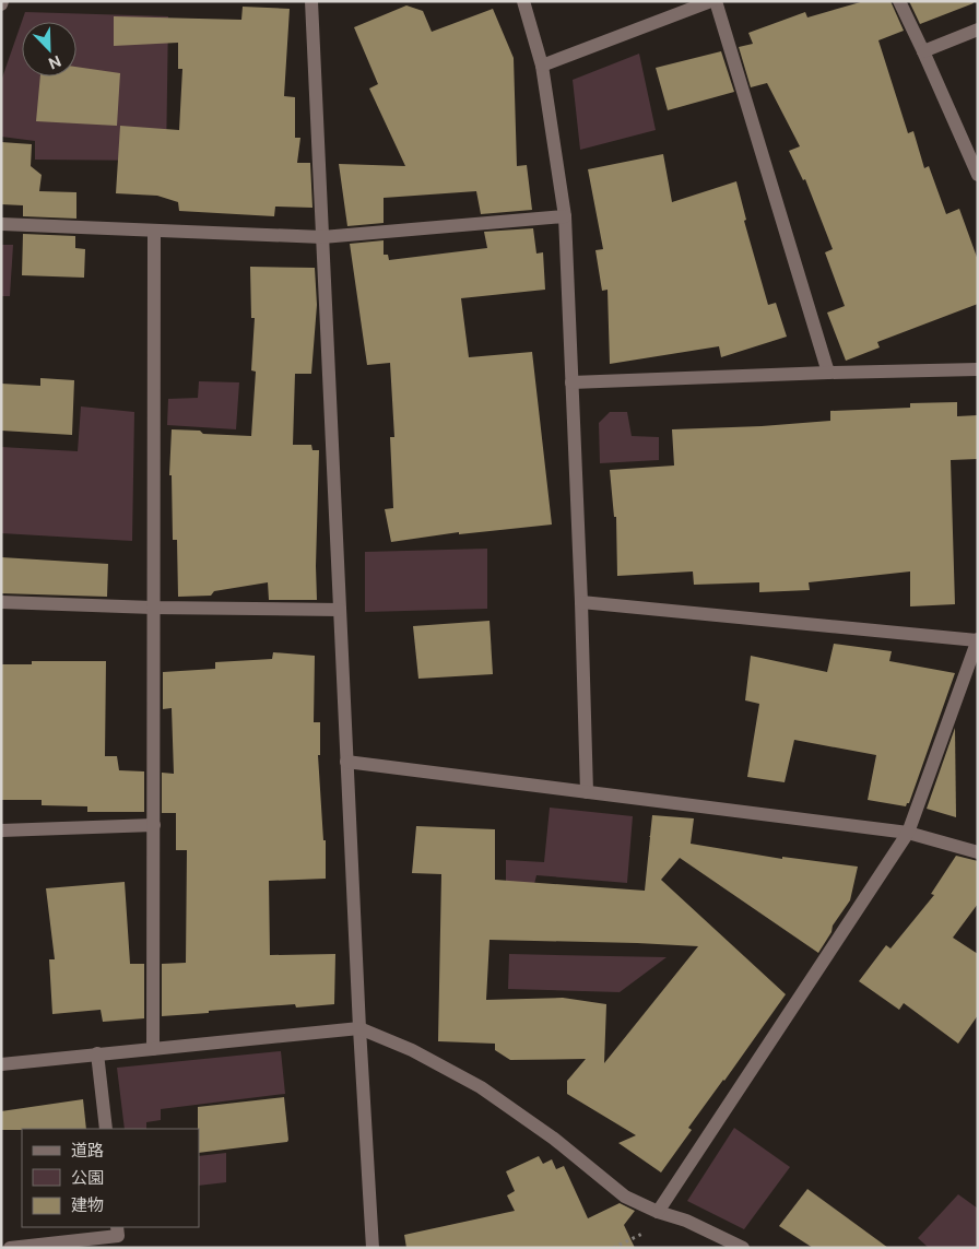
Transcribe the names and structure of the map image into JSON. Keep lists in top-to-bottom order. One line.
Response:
{"legend":["道路","公園","建物"],"north":"bottom right"}
